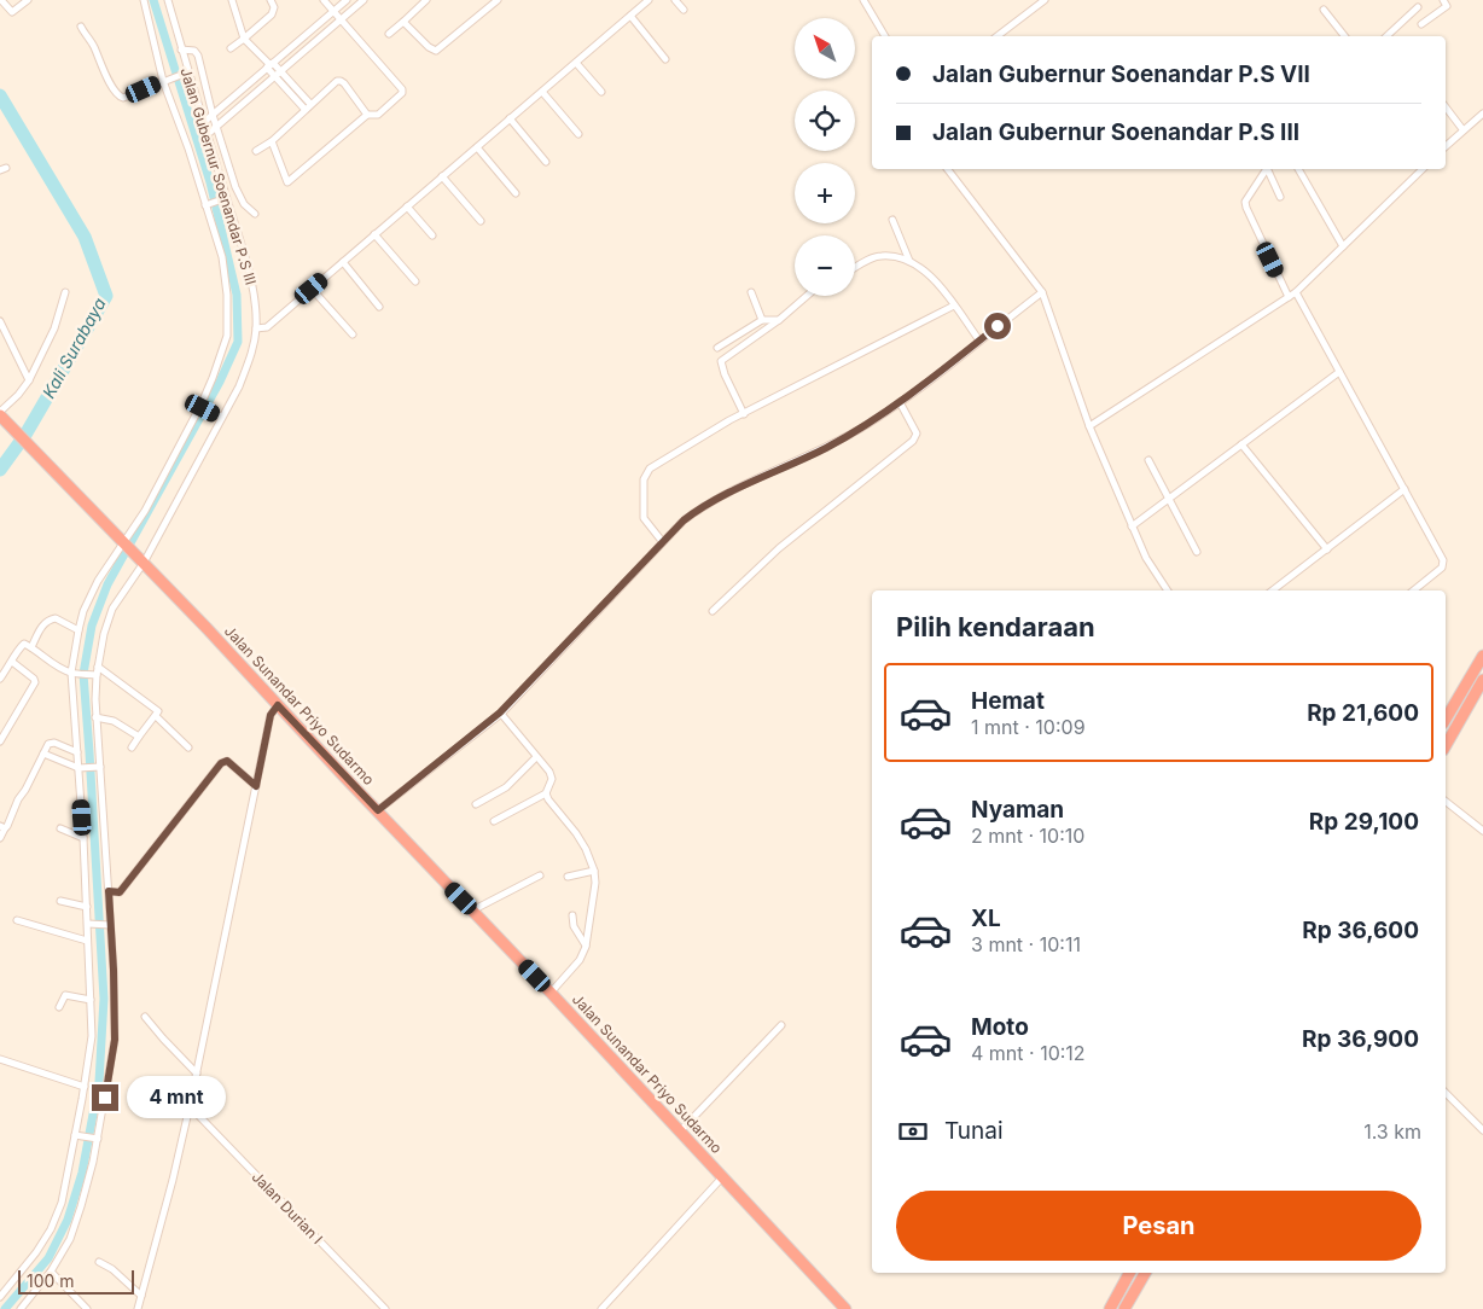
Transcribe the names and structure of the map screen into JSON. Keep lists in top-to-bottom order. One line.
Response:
{"streets":{"highway":["Jalan Sunandar Priyo Sudarmo"],"street":["Jalan Gubernur Soenandar P.S III","Jalan Durian I"]},"crossings":[["Jalan Gubernur Soenandar P.S III","Jalan Sunandar Priyo Sudarmo"]],"water":["Kali Surabaya"],"scale_bar":"100 m","north":"top left","page":{"map_buttons":["+","−"],"banner":["Jalan Gubernur Soenandar P.S VII","Jalan Gubernur Soenandar P.S III"],"heading":"Pilih kendaraan","list":[{"name":"Hemat","note":"1 mnt · 10:09","value":"Rp 21,600"},{"name":"Nyaman","note":"2 mnt · 10:10","value":"Rp 29,100"},{"name":"XL","note":"3 mnt · 10:11","value":"Rp 36,600"},{"name":"Moto","note":"4 mnt · 10:12","value":"Rp 36,900"}],"bubble":"4 mnt","pay":["Tunai","1.3 km"],"buttons":"Pesan","scale":"100 m"}}
